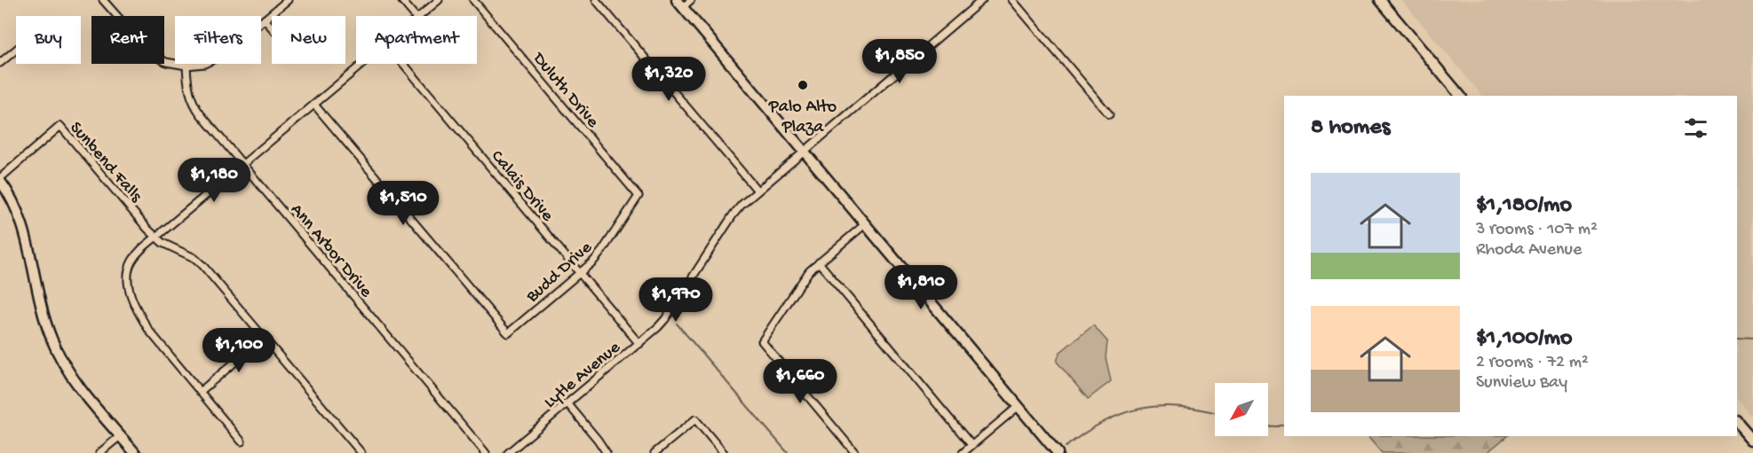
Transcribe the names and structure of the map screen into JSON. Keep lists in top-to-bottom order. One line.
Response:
{"streets":{"street":["Duluth Drive","Sunbend Falls","Calais Drive","Ann Arbor Drive","Budd Drive","Lytle Avenue"]},"crossings":[["Duluth Drive","Budd Drive"],["Calais Drive","Budd Drive"],["Calais Drive","Lytle Avenue"]],"places":["Palo Alto Plaza"],"north":"bottom left","page":{"chip":["Buy","Rent","Filters","New","Apartment"],"price":["$1,850","$1,320","$1,180","$1,510","$1,810","$1,970","$1,100","$1,660"],"heading":"8 homes","list":[{"name":"$1,180/mo","note":"3 rooms · 107 m² · Rhoda Avenue"},{"name":"$1,100/mo","note":"2 rooms · 72 m² · Sunview Bay"}]}}
